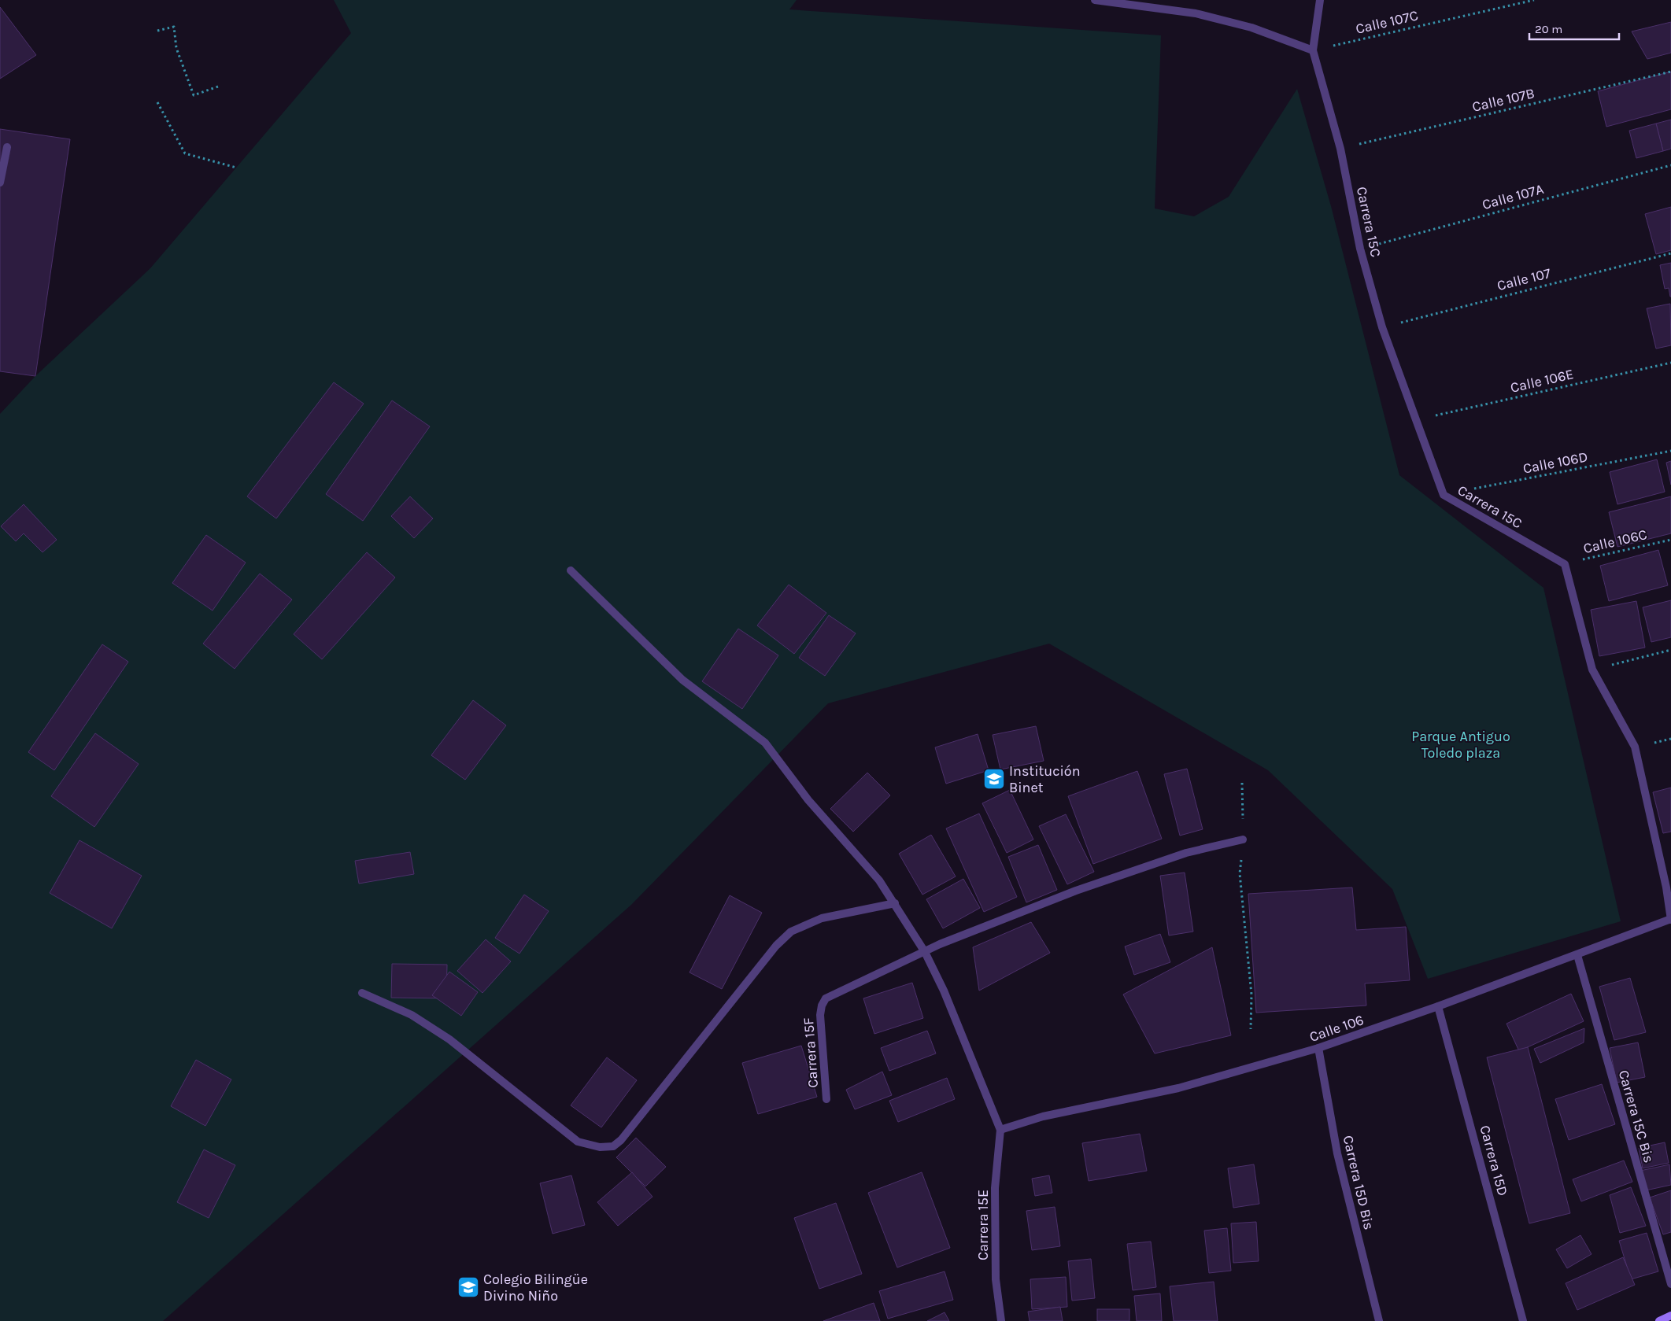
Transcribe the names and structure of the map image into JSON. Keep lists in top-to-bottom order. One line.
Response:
{"streets":{"street":["Carrera 15C","Calle 106","Carrera 15F","Carrera 15C Bis","Carrera 15D","Carrera 15D Bis","Carrera 15E"],"path":["Calle 107C","Calle 107B","Calle 107A","Calle 107","Calle 106E","Calle 106D","Calle 106C"]},"crossings":[["Calle 107C","Carrera 15C"],["Calle 107B","Carrera 15C"],["Calle 107A","Carrera 15C"],["Carrera 15C","Calle 107"],["Carrera 15C","Calle 106E"],["Carrera 15C","Calle 106D"],["Carrera 15C","Calle 106C"],["Calle 106","Carrera 15C Bis"],["Calle 106","Carrera 15D"],["Calle 106","Carrera 15D Bis"],["Calle 106","Carrera 15E"]],"parks":["Parque Antiguo Toledo plaza"],"places":{"school or university":["Institución Binet","Colegio Bilingüe Divino Niño"]},"scale_bar":"20 m"}
